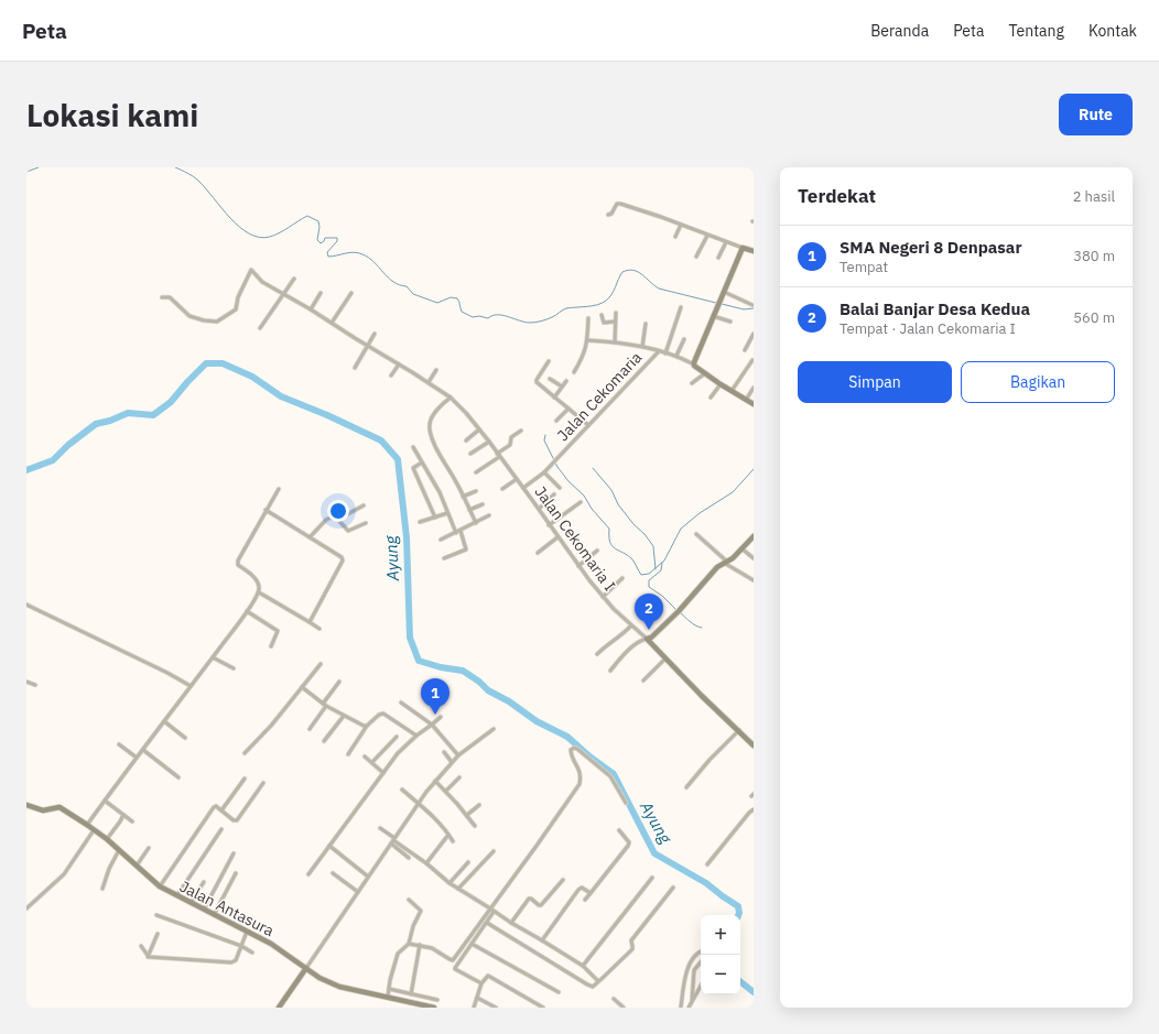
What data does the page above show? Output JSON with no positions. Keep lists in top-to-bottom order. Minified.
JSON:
{"streets":{"street":["Jalan Cekomaria","Jalan Cekomaria I","Jalan Antasura"]},"crossings":[["Jalan Cekomaria","Jalan Cekomaria I"]],"water":["Ayung"],"page":{"header":"Peta","nav":["Beranda","Peta","Tentang","Kontak"],"buttons":["Rute",["Simpan","Bagikan"]],"title":"Lokasi kami","heading":["Terdekat","2 hasil"],"list":[{"mark":"1","name":"SMA Negeri 8 Denpasar","note":"Tempat","value":"380 m"},{"mark":"2","name":"Balai Banjar Desa Kedua","note":"Tempat · Jalan Cekomaria I","value":"560 m"}],"pins":["2","1"],"map_buttons":["+","−"]}}
